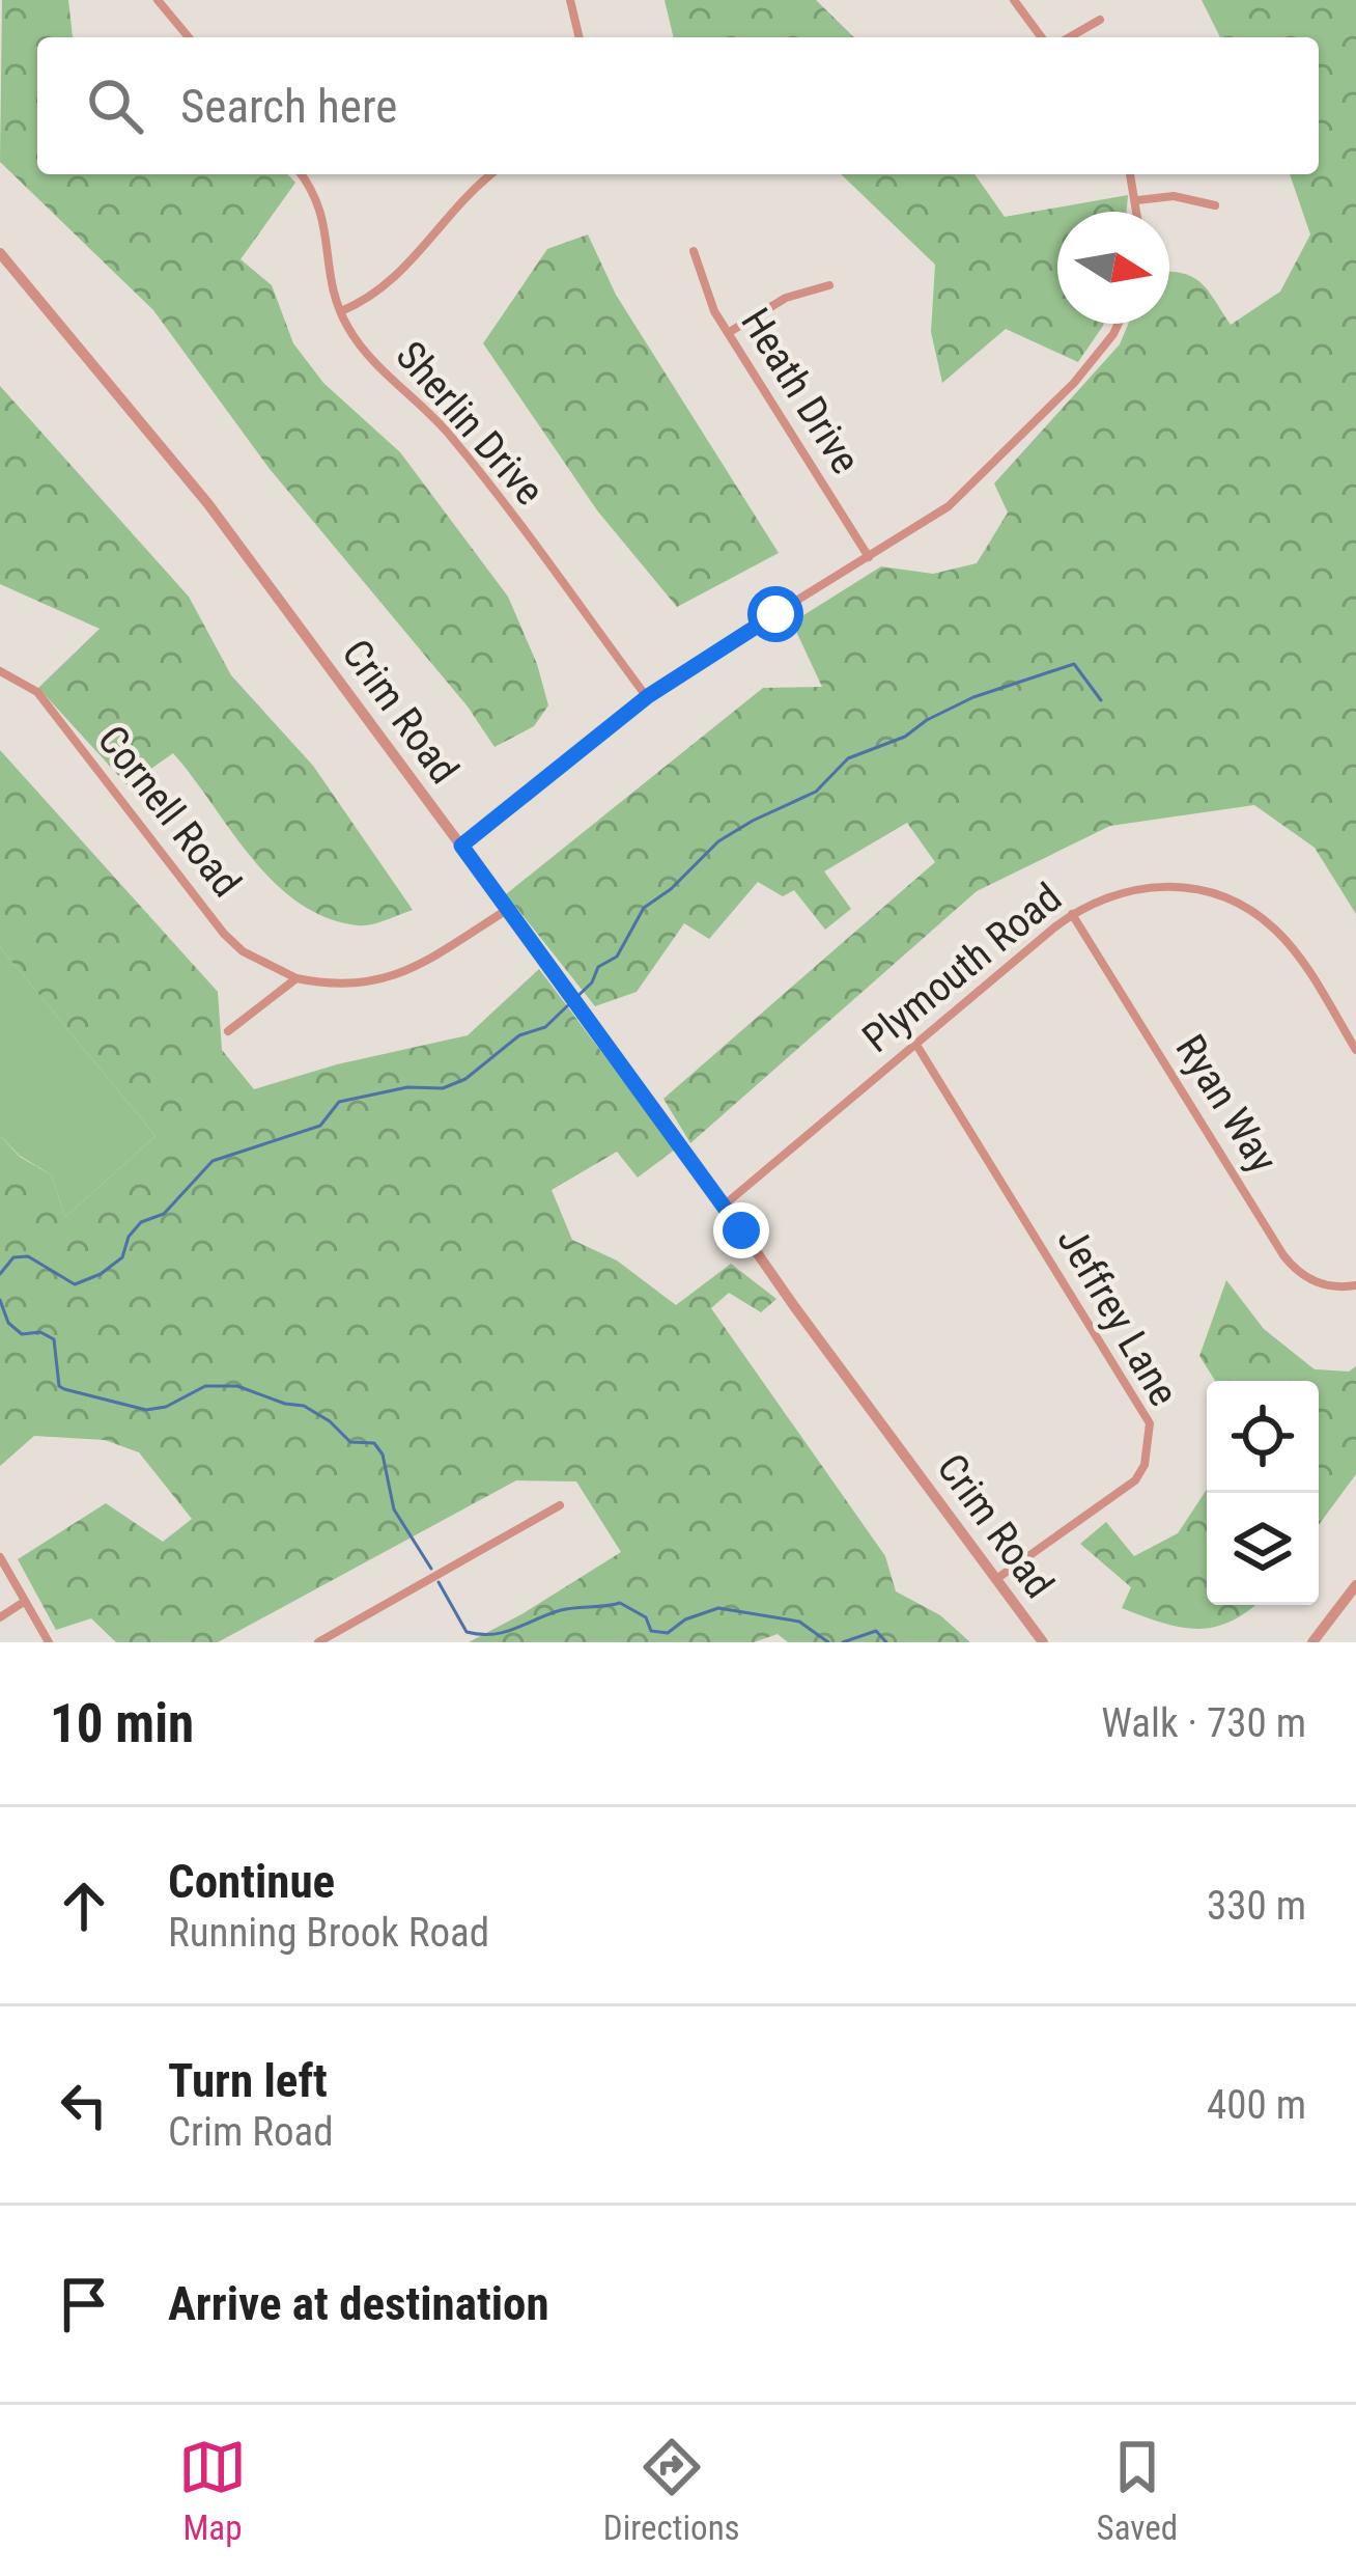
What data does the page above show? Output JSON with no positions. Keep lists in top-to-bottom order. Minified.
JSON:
{"streets":{"street":["Heath Drive","Sherlin Drive","Crim Road","Cornell Road","Plymouth Road","Ryan Way","Jeffrey Lane"]},"crossings":[["Crim Road","Plymouth Road"],["Crim Road","Jeffrey Lane"],["Plymouth Road","Ryan Way"],["Plymouth Road","Jeffrey Lane"]],"north":"right","page":{"search":"Search here","heading":["10 min","Walk · 730 m"],"list":[["Continue","Running Brook Road","330 m"],["Turn left","Crim Road","400 m"],"Arrive at destination"],"nav":["Map","Directions","Saved"]}}
